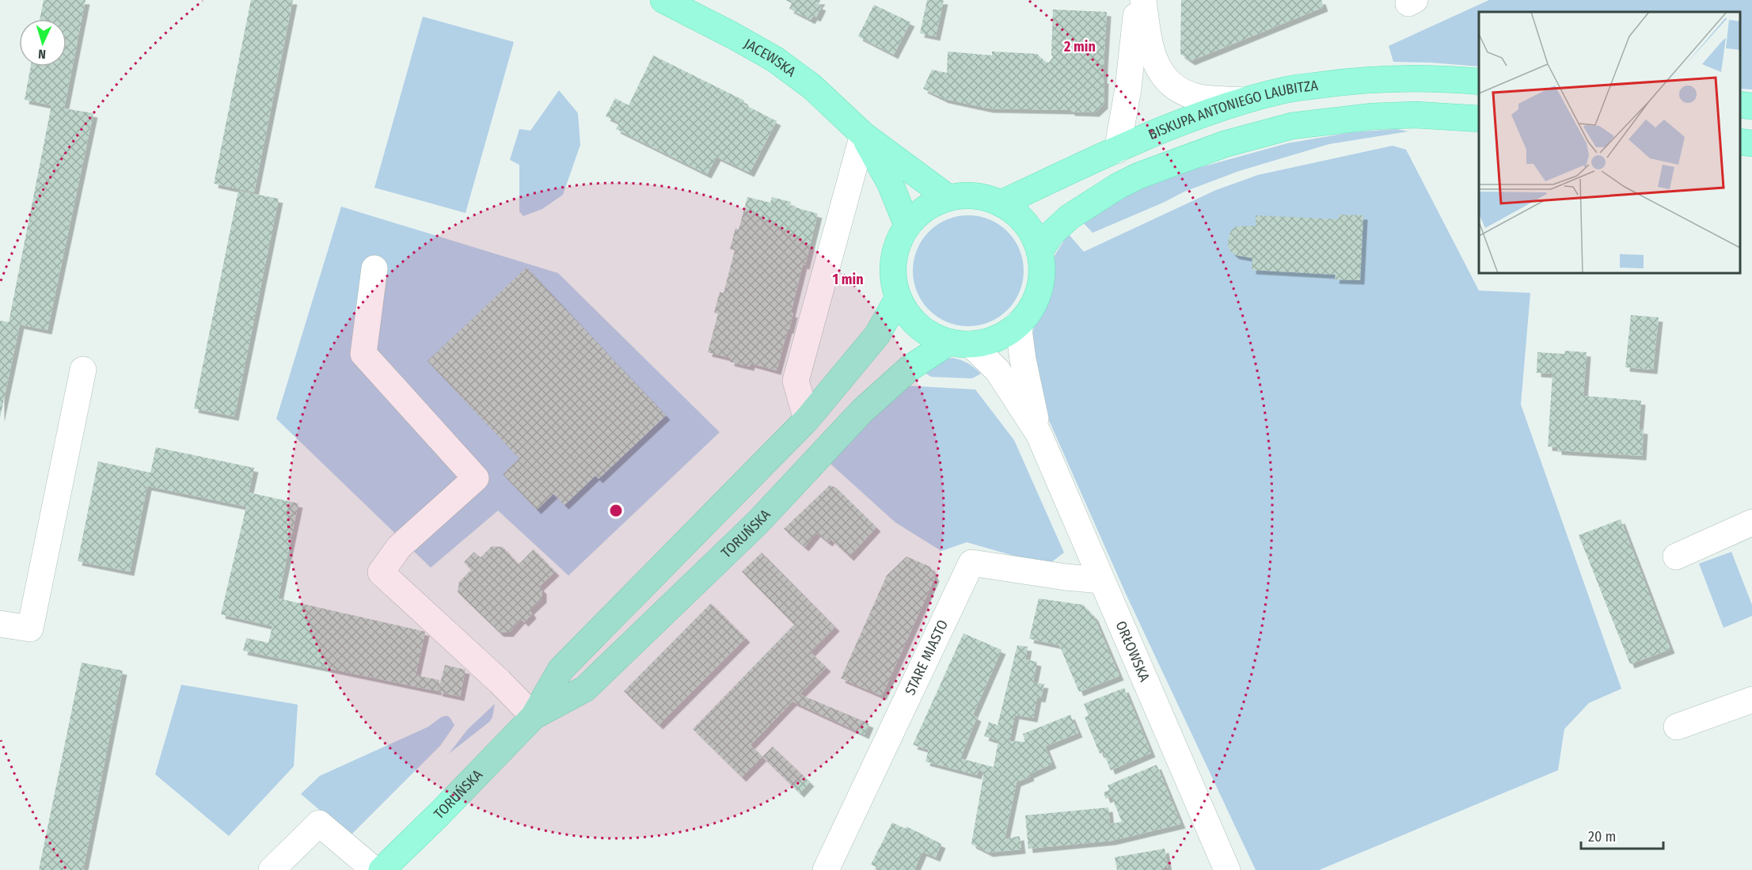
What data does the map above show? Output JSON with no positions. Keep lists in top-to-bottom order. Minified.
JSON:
{"streets":{"main road":["JACEWSKA","BISKUPA ANTONIEGO LAUBITZA","TORUŃSKA"],"street":["ORŁOWSKA","STARE MIASTO"]},"crossings":[["JACEWSKA","BISKUPA ANTONIEGO LAUBITZA"],["JACEWSKA","TORUŃSKA"],["JACEWSKA","ORŁOWSKA"],["BISKUPA ANTONIEGO LAUBITZA","TORUŃSKA"],["BISKUPA ANTONIEGO LAUBITZA","ORŁOWSKA"],["TORUŃSKA","ORŁOWSKA"],["ORŁOWSKA","STARE MIASTO"]],"scale_bar":"20 m","north":"bottom","rings":["2 min","1 min"]}
